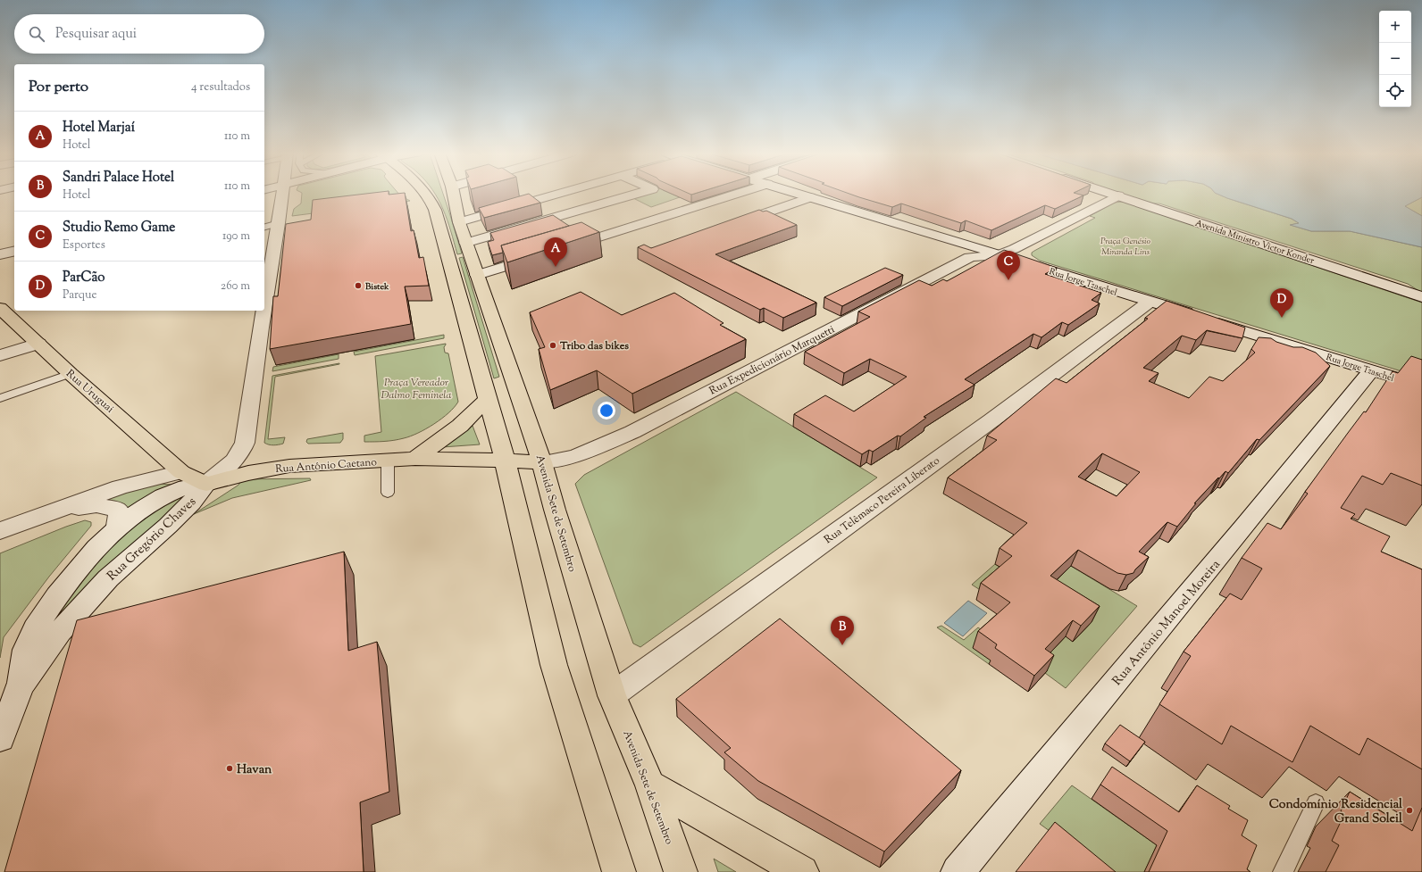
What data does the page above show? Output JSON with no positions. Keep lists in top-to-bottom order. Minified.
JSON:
{"streets":{"main road":["Rua Uruguai","Rua Antônio Caetano","Avenida Sete de Setembro"],"street":["Avenida Ministro Victor Konder","Rua Jorge Tzaschel","Rua Expedicionário Marquetti","Rua Telêmaco Pereira Liberato","Rua Gregório Chaves","Rua Antônio Manoel Moreira"]},"crossings":[["Rua Jorge Tzaschel","Rua Expedicionário Marquetti"],["Rua Jorge Tzaschel","Rua Telêmaco Pereira Liberato"],["Rua Jorge Tzaschel","Rua Antônio Manoel Moreira"],["Rua Expedicionário Marquetti","Rua Antônio Caetano"],["Rua Expedicionário Marquetti","Avenida Sete de Setembro"],["Rua Antônio Caetano","Avenida Sete de Setembro"],["Rua Antônio Caetano","Rua Gregório Chaves"],["Rua Telêmaco Pereira Liberato","Avenida Sete de Setembro"]],"parks":["Praça Genésio Miranda Lins","Praça Vereador Dalmo Feminela"],"places":["Bistek","Tribo das bikes","Havan","Condomínio Residencial Grand Soleil"],"page":{"map_buttons":["+","−"],"search":"Pesquisar aqui","heading":["Por perto","4 resultados"],"list":[{"mark":"A","name":"Hotel Marjaí","note":"Hotel","value":"110 m"},{"mark":"B","name":"Sandri Palace Hotel","note":"Hotel","value":"110 m"},{"mark":"C","name":"Studio Remo Game","note":"Esportes","value":"190 m"},{"mark":"D","name":"ParCão","note":"Parque","value":"260 m"}],"pins":["A","C","D","B"]}}
